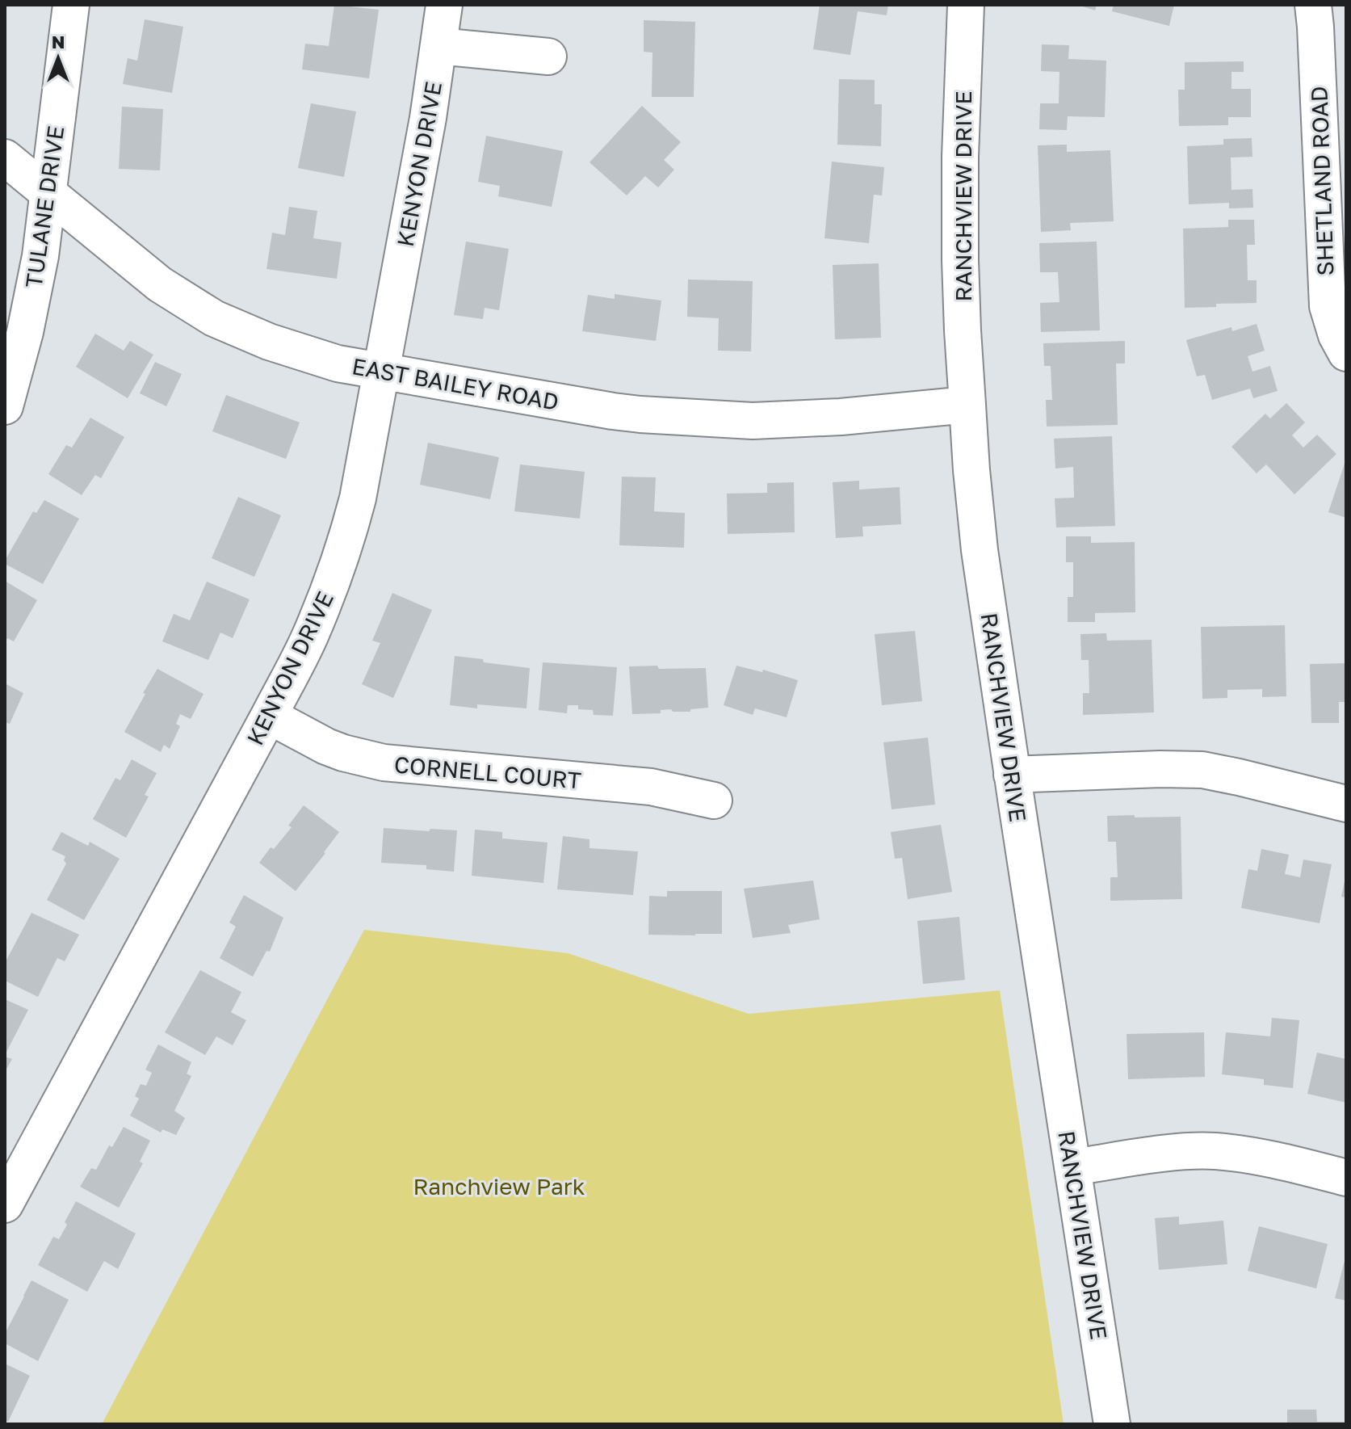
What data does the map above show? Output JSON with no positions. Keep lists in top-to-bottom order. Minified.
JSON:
{"streets":{"street":["KENYON DRIVE","SHETLAND ROAD","RANCHVIEW DRIVE","TULANE DRIVE","EAST BAILEY ROAD","CORNELL COURT"]},"crossings":[["KENYON DRIVE","EAST BAILEY ROAD"],["KENYON DRIVE","CORNELL COURT"],["RANCHVIEW DRIVE","EAST BAILEY ROAD"],["TULANE DRIVE","EAST BAILEY ROAD"]],"parks":["Ranchview Park"],"north":"top"}
